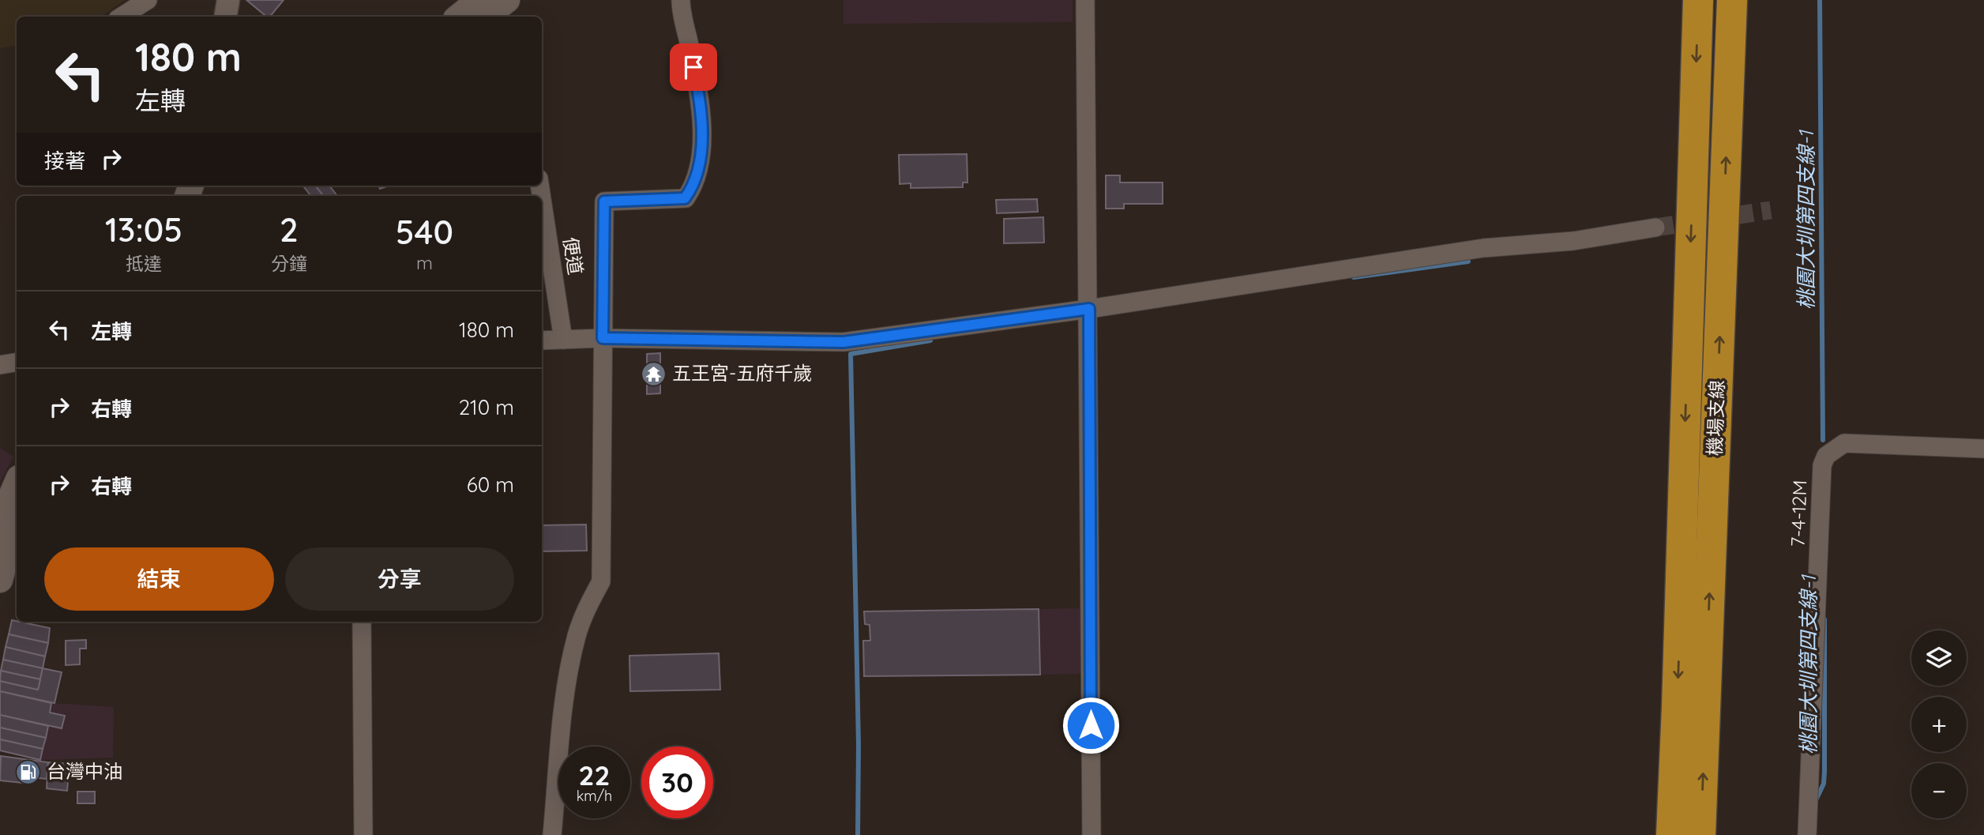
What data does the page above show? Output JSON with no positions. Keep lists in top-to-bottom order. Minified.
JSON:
{"streets":{"highway":["機場支線"],"street":["便道","7-4-12M"]},"water":["桃園大圳第四支線-1"],"places":{"temple":["五王宮-五府千歲"],"fuel station":["台灣中油"]},"page":{"turn":["180 m","左轉"],"then":"接著","eta":["13:05","抵達","2","分鐘","540","m"],"list":[{"name":"左轉","value":"180 m"},{"name":"右轉","value":"210 m"},{"name":"右轉","value":"60 m"}],"buttons":["結束","分享"],"map_buttons":["+","−"],"speed":"22 km/h","limit":"30"}}
